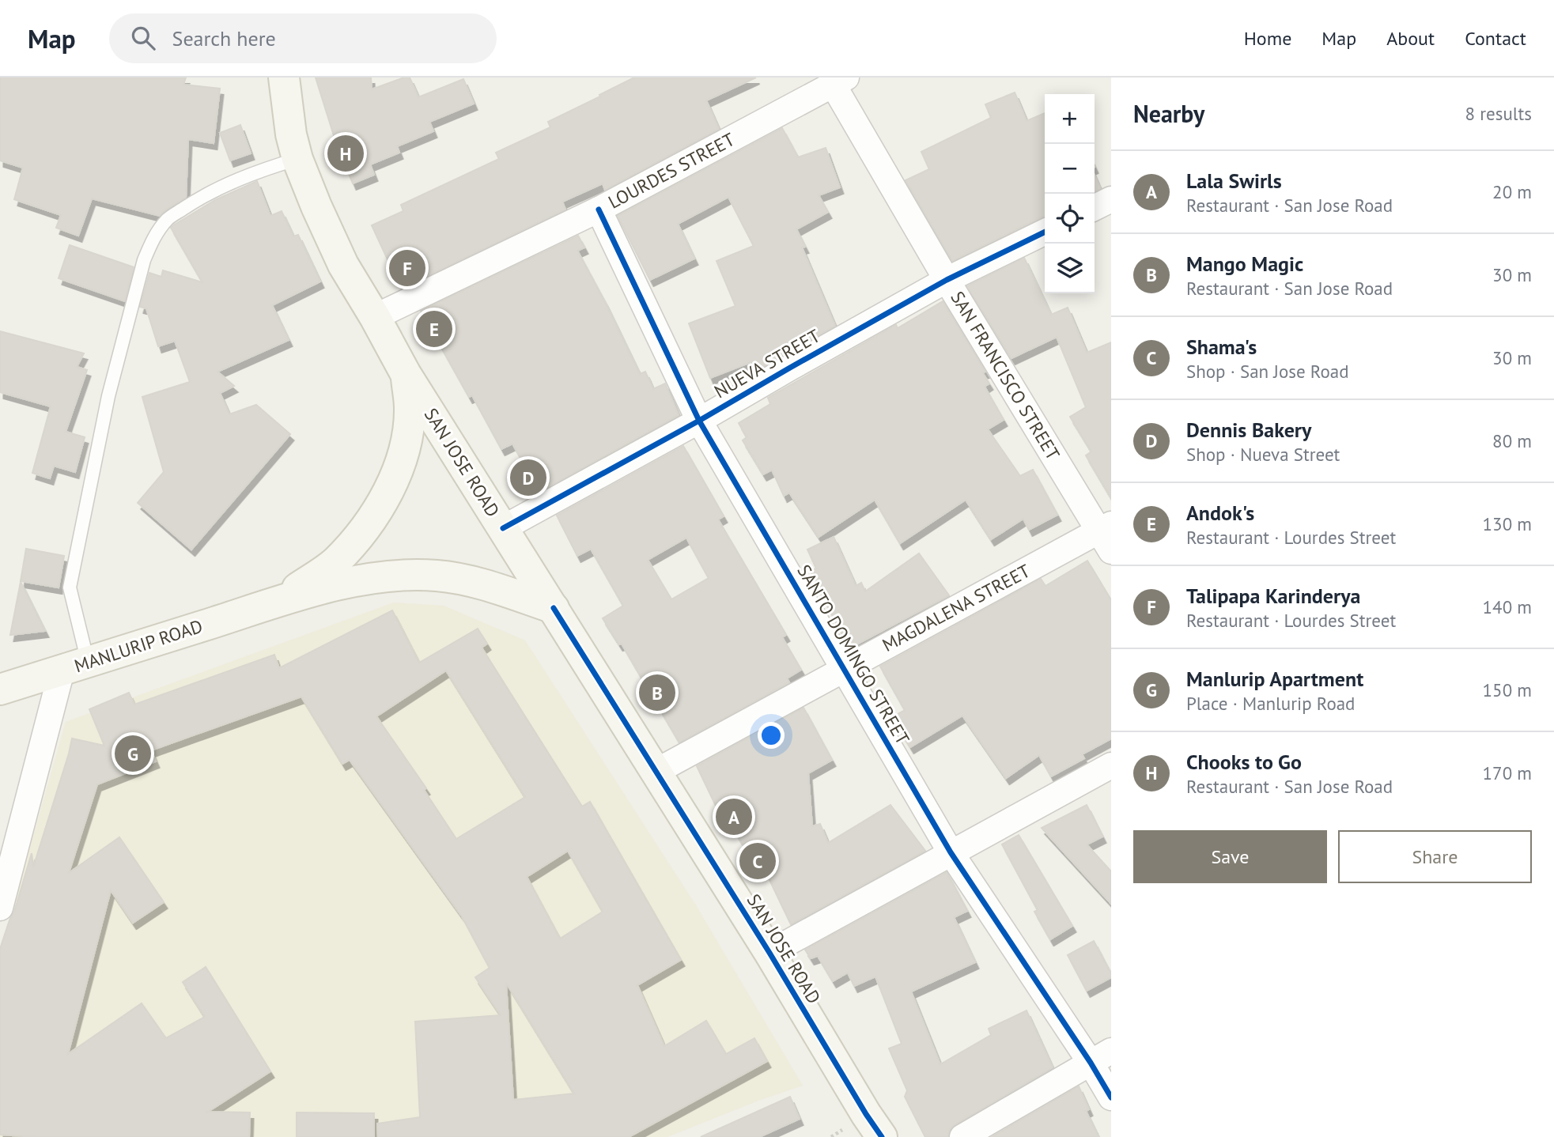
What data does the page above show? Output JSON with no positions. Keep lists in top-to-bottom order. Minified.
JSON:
{"streets":{"main road":["SAN JOSE ROAD","MANLURIP ROAD"],"street":["LOURDES STREET","NUEVA STREET","SAN FRANCISCO STREET","MAGDALENA STREET","SANTO DOMINGO STREET"]},"crossings":[["LOURDES STREET","SAN FRANCISCO STREET"],["LOURDES STREET","SAN JOSE ROAD"],["LOURDES STREET","SANTO DOMINGO STREET"],["NUEVA STREET","SAN FRANCISCO STREET"],["NUEVA STREET","SAN JOSE ROAD"],["NUEVA STREET","SANTO DOMINGO STREET"],["SAN FRANCISCO STREET","MAGDALENA STREET"],["SAN JOSE ROAD","MAGDALENA STREET"],["SAN JOSE ROAD","MANLURIP ROAD"],["MAGDALENA STREET","SANTO DOMINGO STREET"]],"page":{"header":"Map","search":"Search here","nav":["Home","Map","About","Contact"],"heading":["Nearby","8 results"],"map_buttons":["+","−"],"pins":["H","F","E","D","B","G","A","C"],"list":[{"mark":"A","name":"Lala Swirls","note":"Restaurant · San Jose Road","value":"20 m"},{"mark":"B","name":"Mango Magic","note":"Restaurant · San Jose Road","value":"30 m"},{"mark":"C","name":"Shama's","note":"Shop · San Jose Road","value":"30 m"},{"mark":"D","name":"Dennis Bakery","note":"Shop · Nueva Street","value":"80 m"},{"mark":"E","name":"Andok's","note":"Restaurant · Lourdes Street","value":"130 m"},{"mark":"F","name":"Talipapa Karinderya","note":"Restaurant · Lourdes Street","value":"140 m"},{"mark":"G","name":"Manlurip Apartment","note":"Place · Manlurip Road","value":"150 m"},{"mark":"H","name":"Chooks to Go","note":"Restaurant · San Jose Road","value":"170 m"}],"buttons":["Save","Share"]}}
